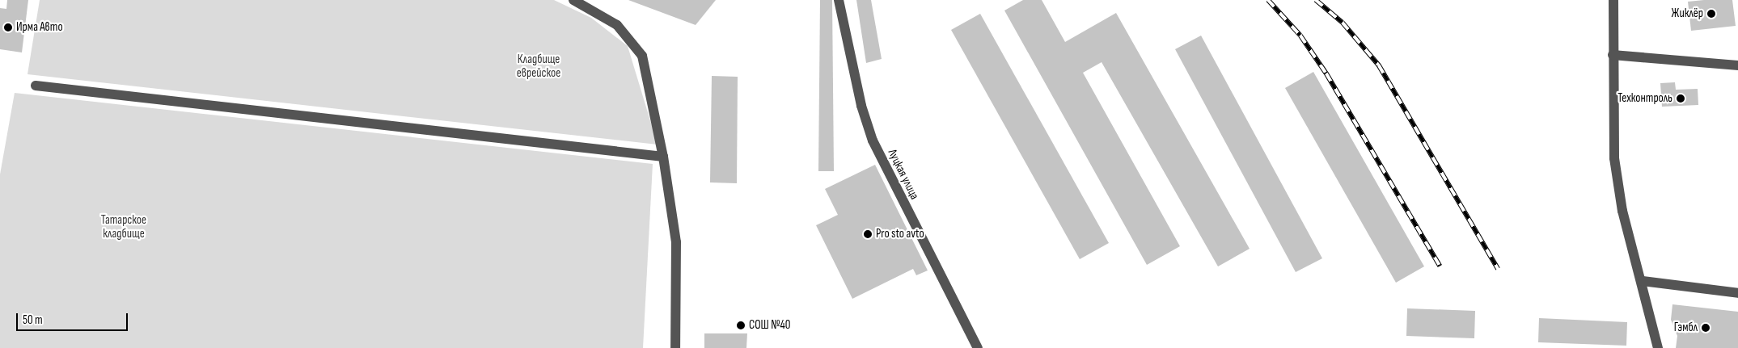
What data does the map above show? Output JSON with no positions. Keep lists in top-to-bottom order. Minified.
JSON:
{"streets":{"street":["Луцкая улица"]},"parks":["Кладбище еврейское","Татарское кладбище"],"places":["Жиклёр","Ирма Авто","Техконтроль","Pro sto avto","СОШ №40","Гэмбл"],"scale_bar":"50 m"}
